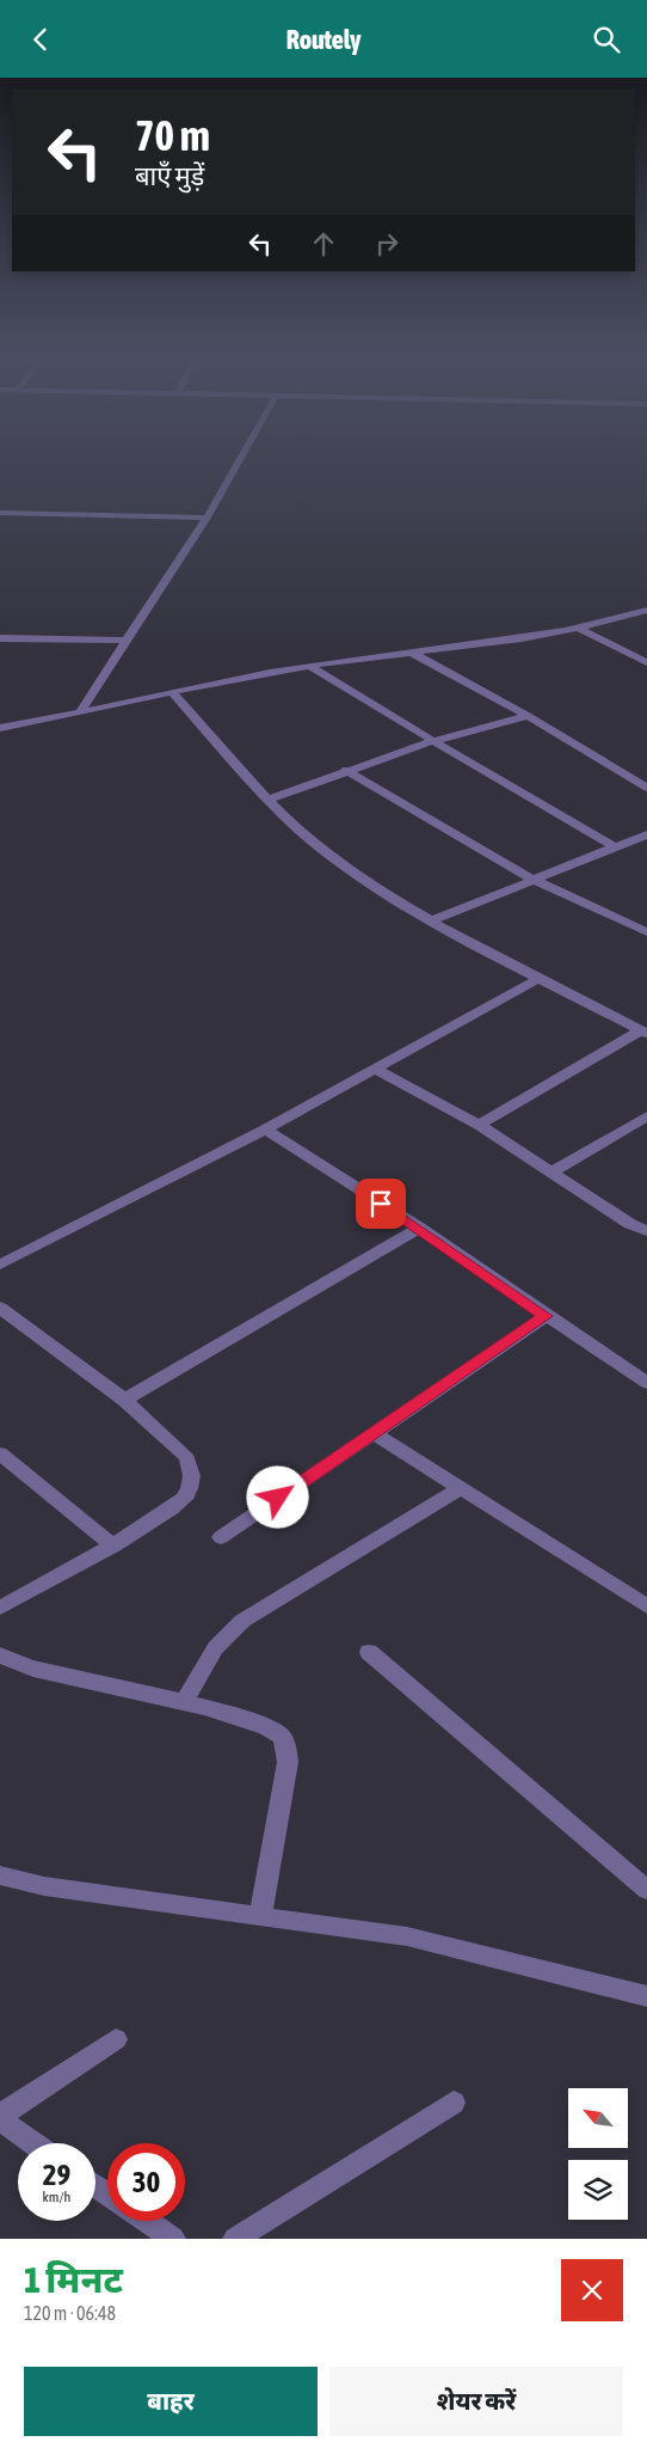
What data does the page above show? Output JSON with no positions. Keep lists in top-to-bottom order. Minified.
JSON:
{"north":"top left","page":{"header":"Routely","turn":["70 m","बाएँ मुड़ें"],"speed":"29 km/h","limit":"30","heading":["1 मिनट","120 m · 06:48"],"buttons":["बाहर","शेयर करें"]}}
